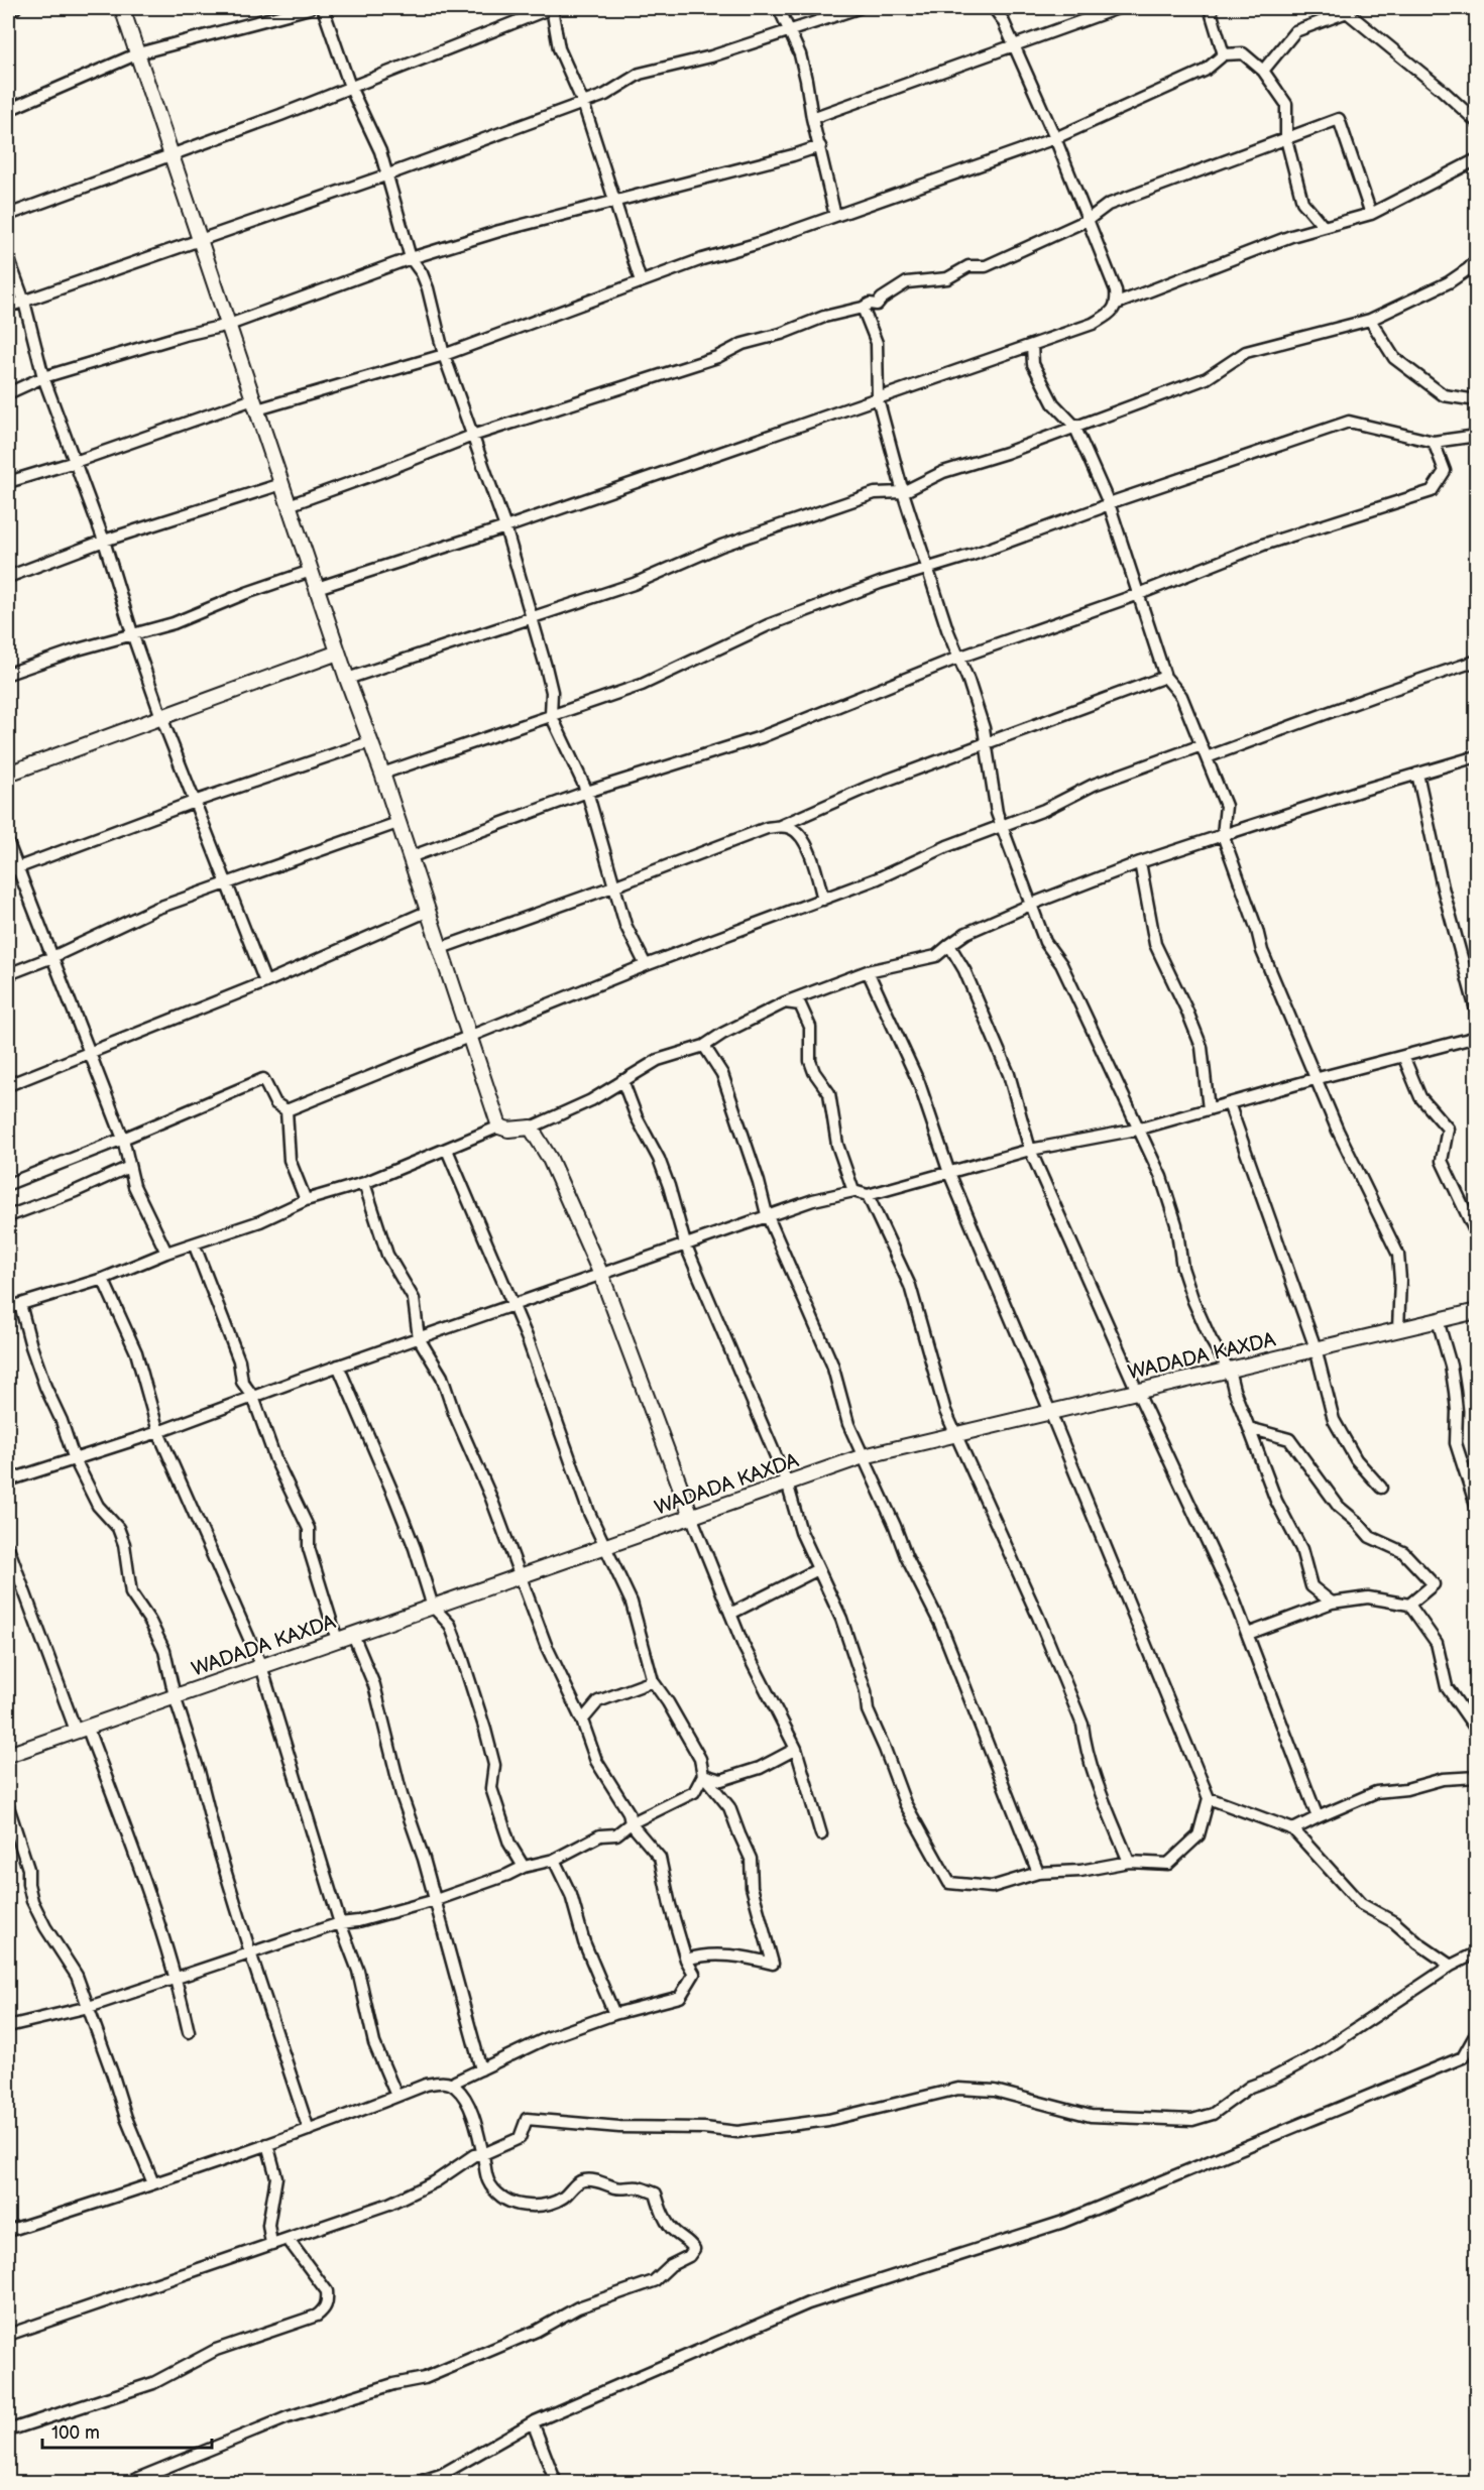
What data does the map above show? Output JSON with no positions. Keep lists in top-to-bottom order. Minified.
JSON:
{"streets":{"street":["WADADA KAXDA"]},"scale_bar":"100 m"}
